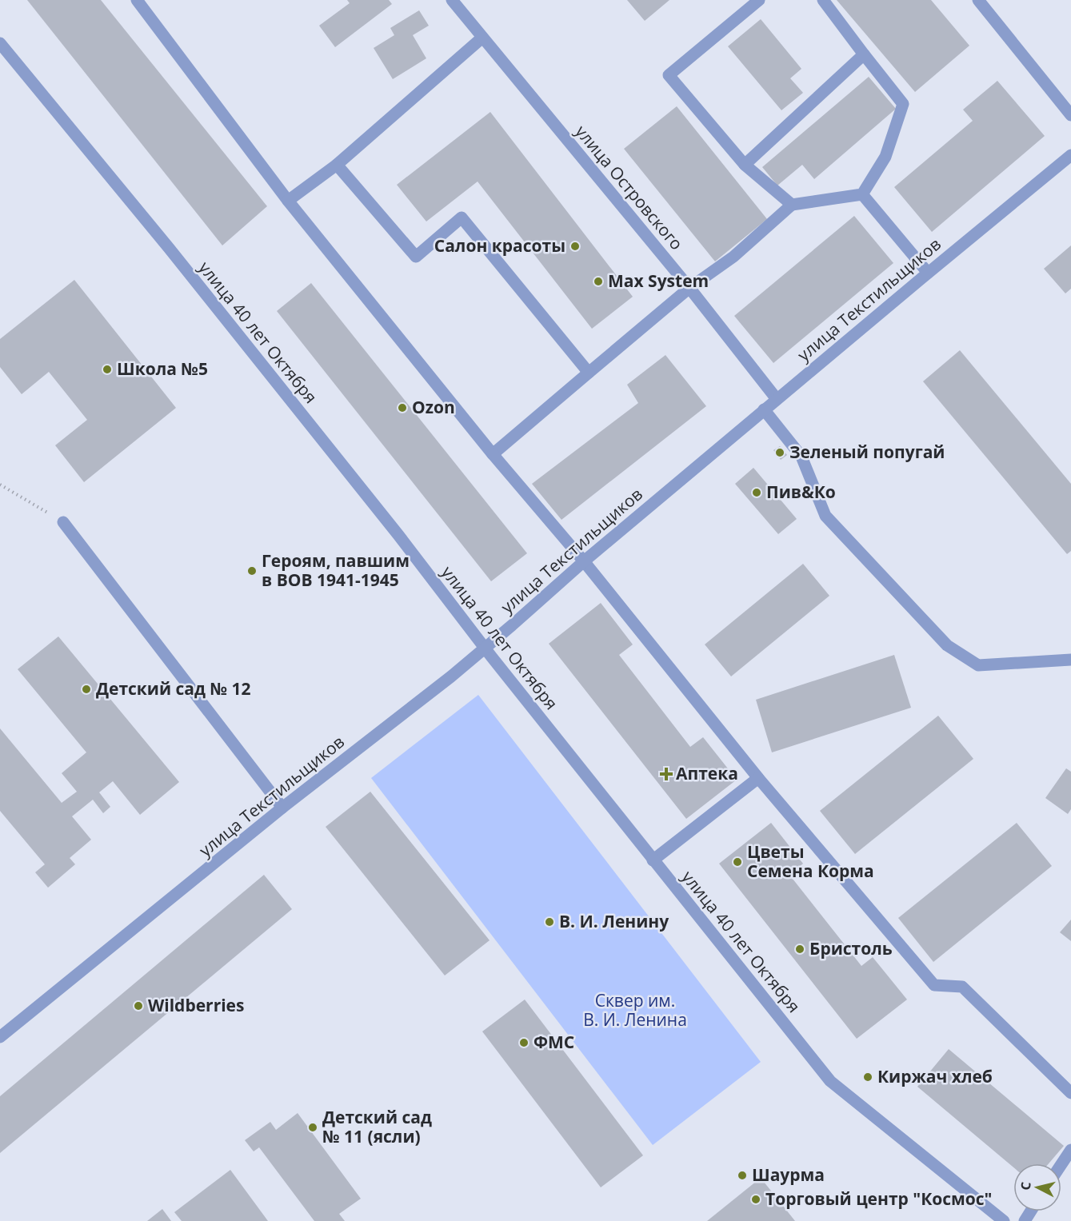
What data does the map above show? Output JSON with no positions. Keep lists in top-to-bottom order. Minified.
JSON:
{"streets":{"street":["улица Островского","улица Текстильщиков","улица 40 лет Октября"]},"crossings":[["улица Островского","улица Текстильщиков"],["улица Текстильщиков","улица 40 лет Октября"]],"parks":["Сквер им. В. И. Ленина"],"places":{"other":["Салон красоты","Max System","Школа №5","Ozon","Зеленый попугай","Пив&Ко","Героям, павшим в ВОВ 1941-1945","Детский сад № 12","Цветы Семена Корма","В. И. Ленину","Бристоль","Wildberries","ФМС","Киржач хлеб","Детский сад № 11 (ясли)","Шаурма","Торговый центр \"Космос\""],"health":["Аптека"]},"north":"left"}
